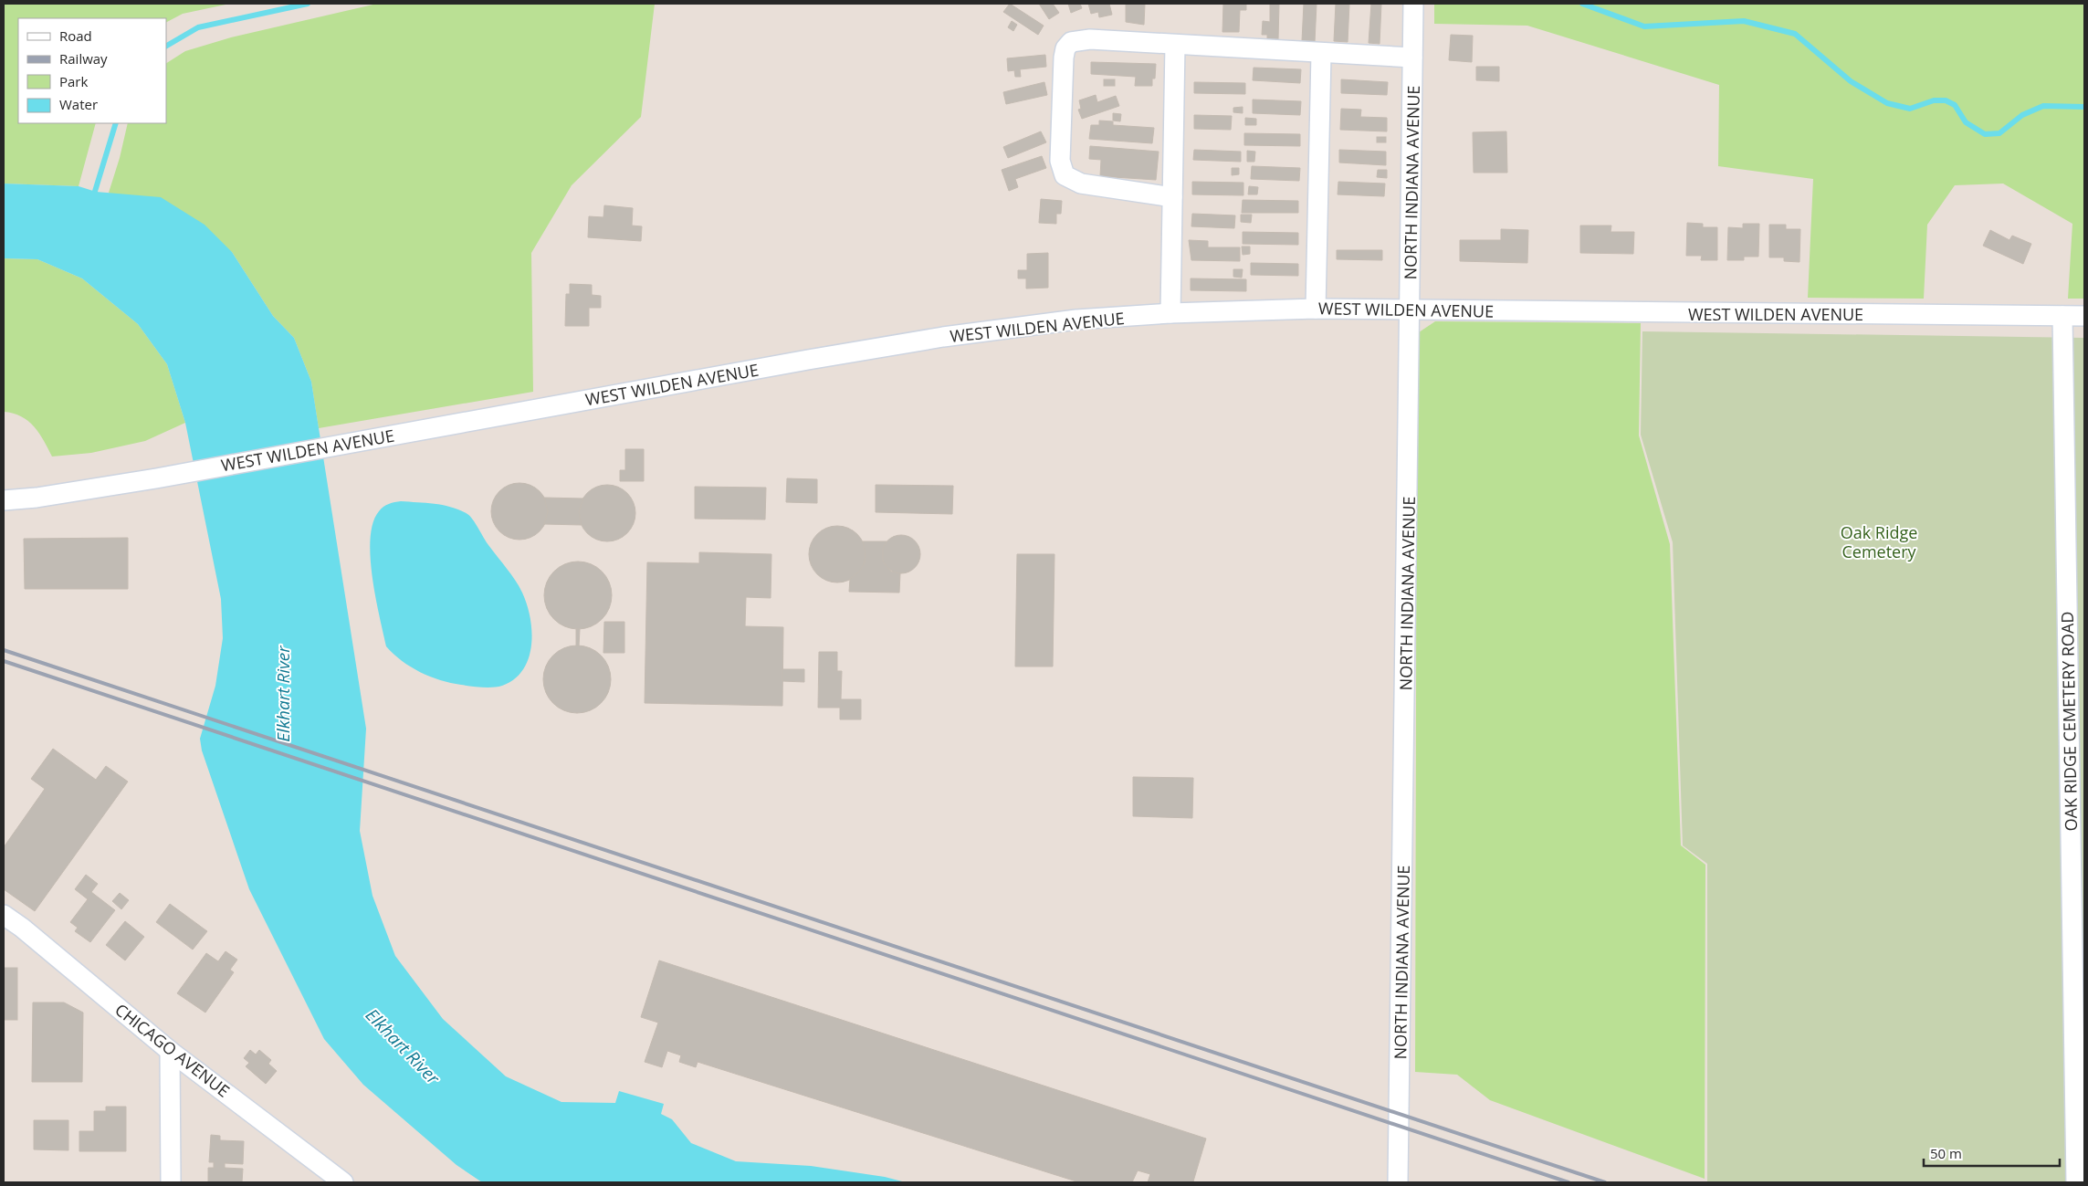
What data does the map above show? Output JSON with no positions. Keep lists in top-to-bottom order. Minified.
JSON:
{"streets":{"street":["NORTH INDIANA AVENUE","WEST WILDEN AVENUE","OAK RIDGE CEMETERY ROAD","CHICAGO AVENUE"]},"crossings":[["NORTH INDIANA AVENUE","WEST WILDEN AVENUE"],["WEST WILDEN AVENUE","OAK RIDGE CEMETERY ROAD"]],"water":["Elkhart River"],"parks":["Oak Ridge Cemetery"],"legend":["Road","Railway","Park","Water"],"scale_bar":"50 m"}
